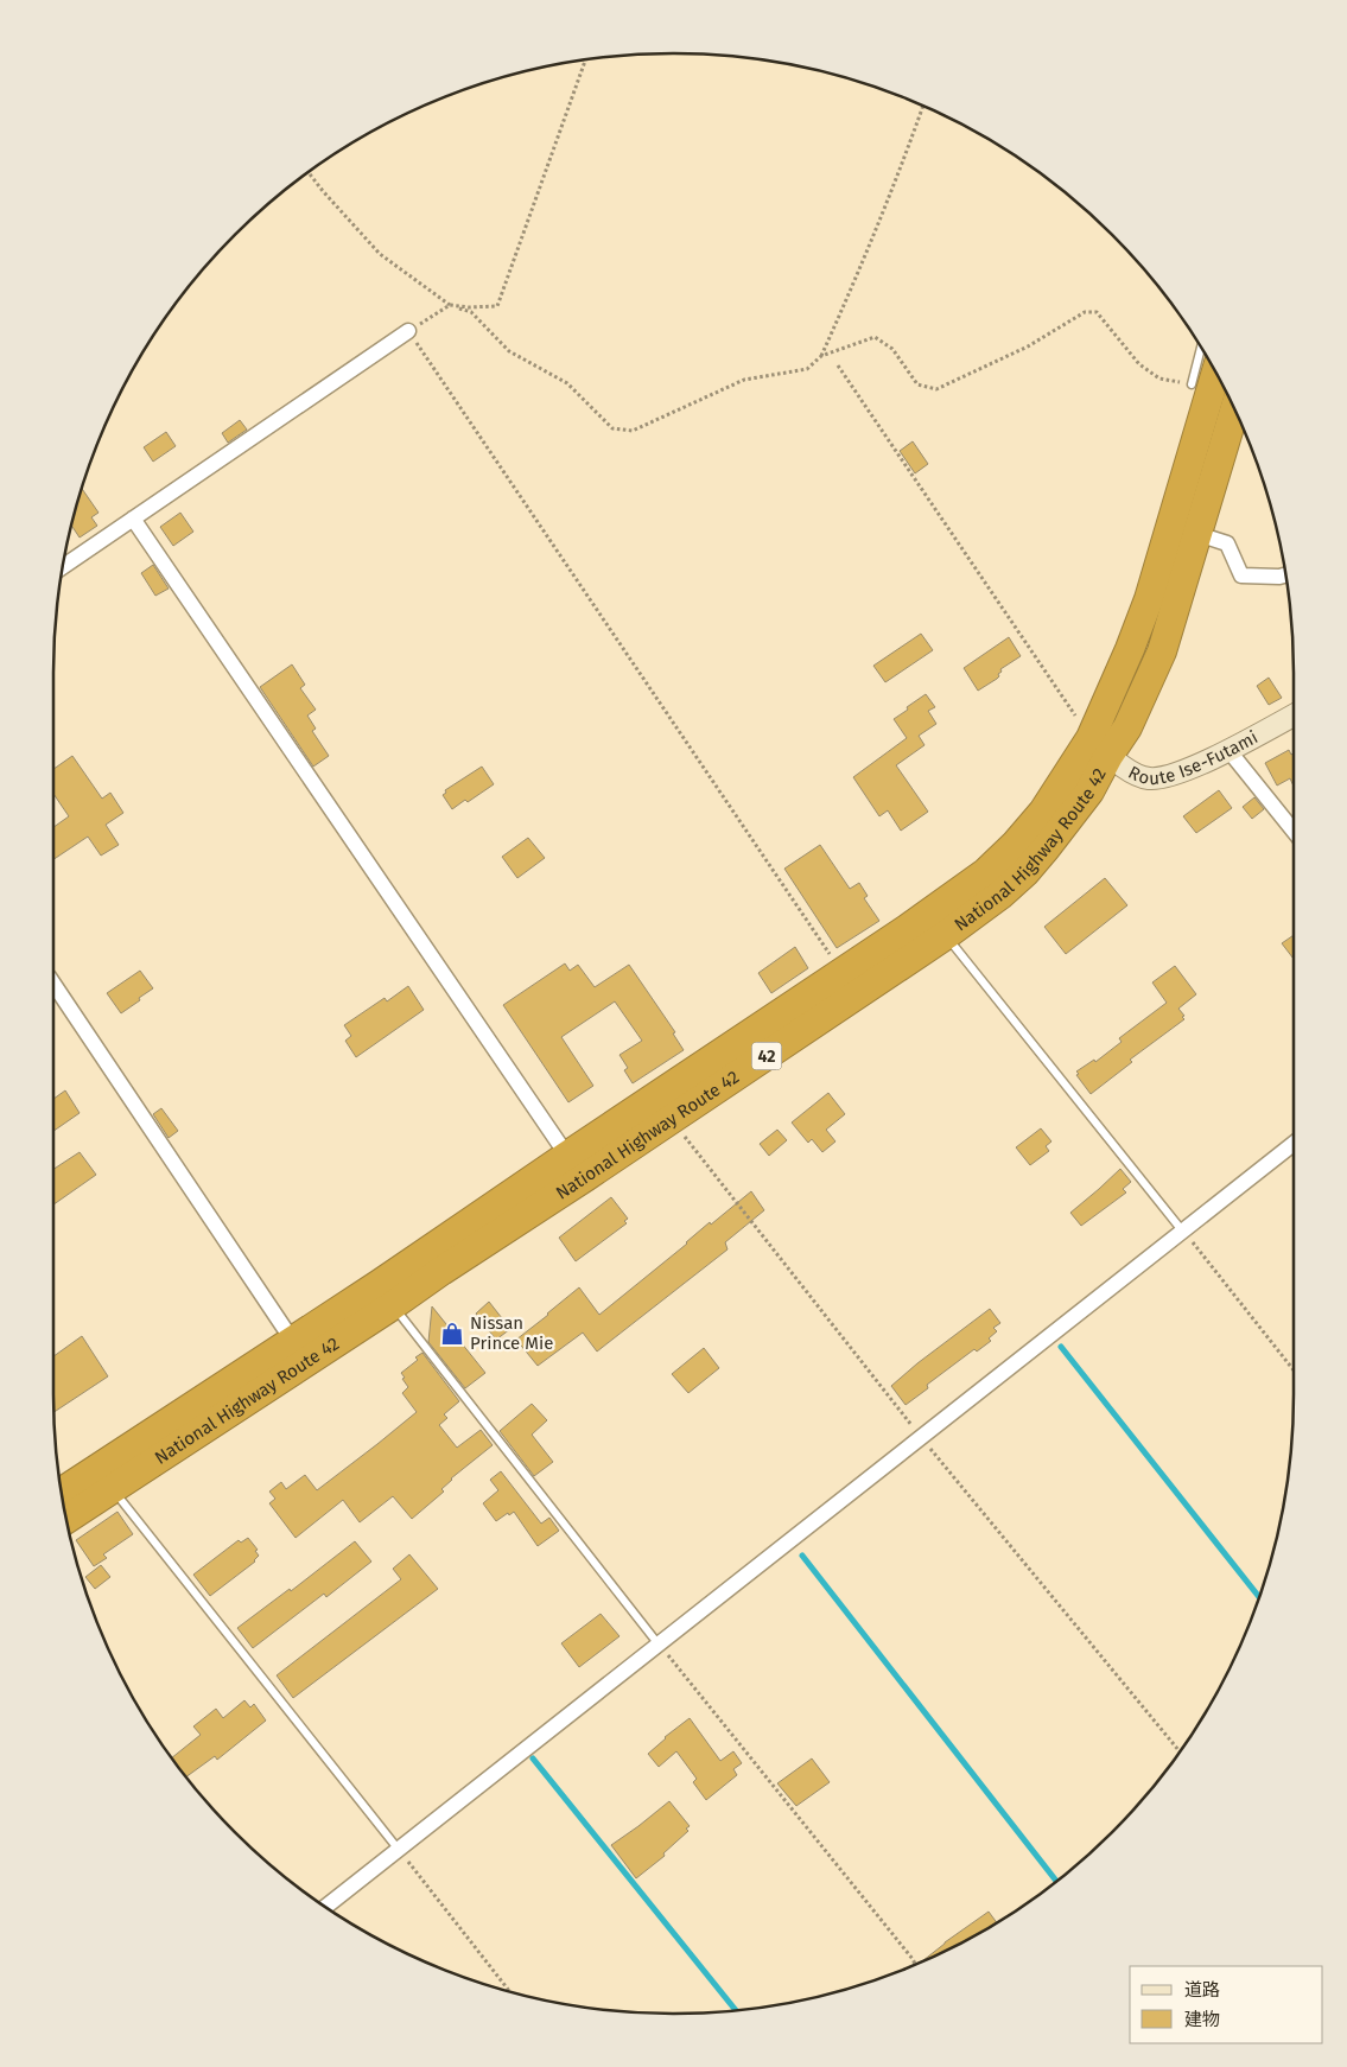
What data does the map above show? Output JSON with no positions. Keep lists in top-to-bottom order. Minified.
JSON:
{"streets":{"highway":["National Highway Route 42","42"],"main road":["Route Ise-Futami"]},"crossings":[["Route Ise-Futami","National Highway Route 42"]],"places":{"shop":["Nissan Prince Mie"]},"legend":["道路","建物"]}
